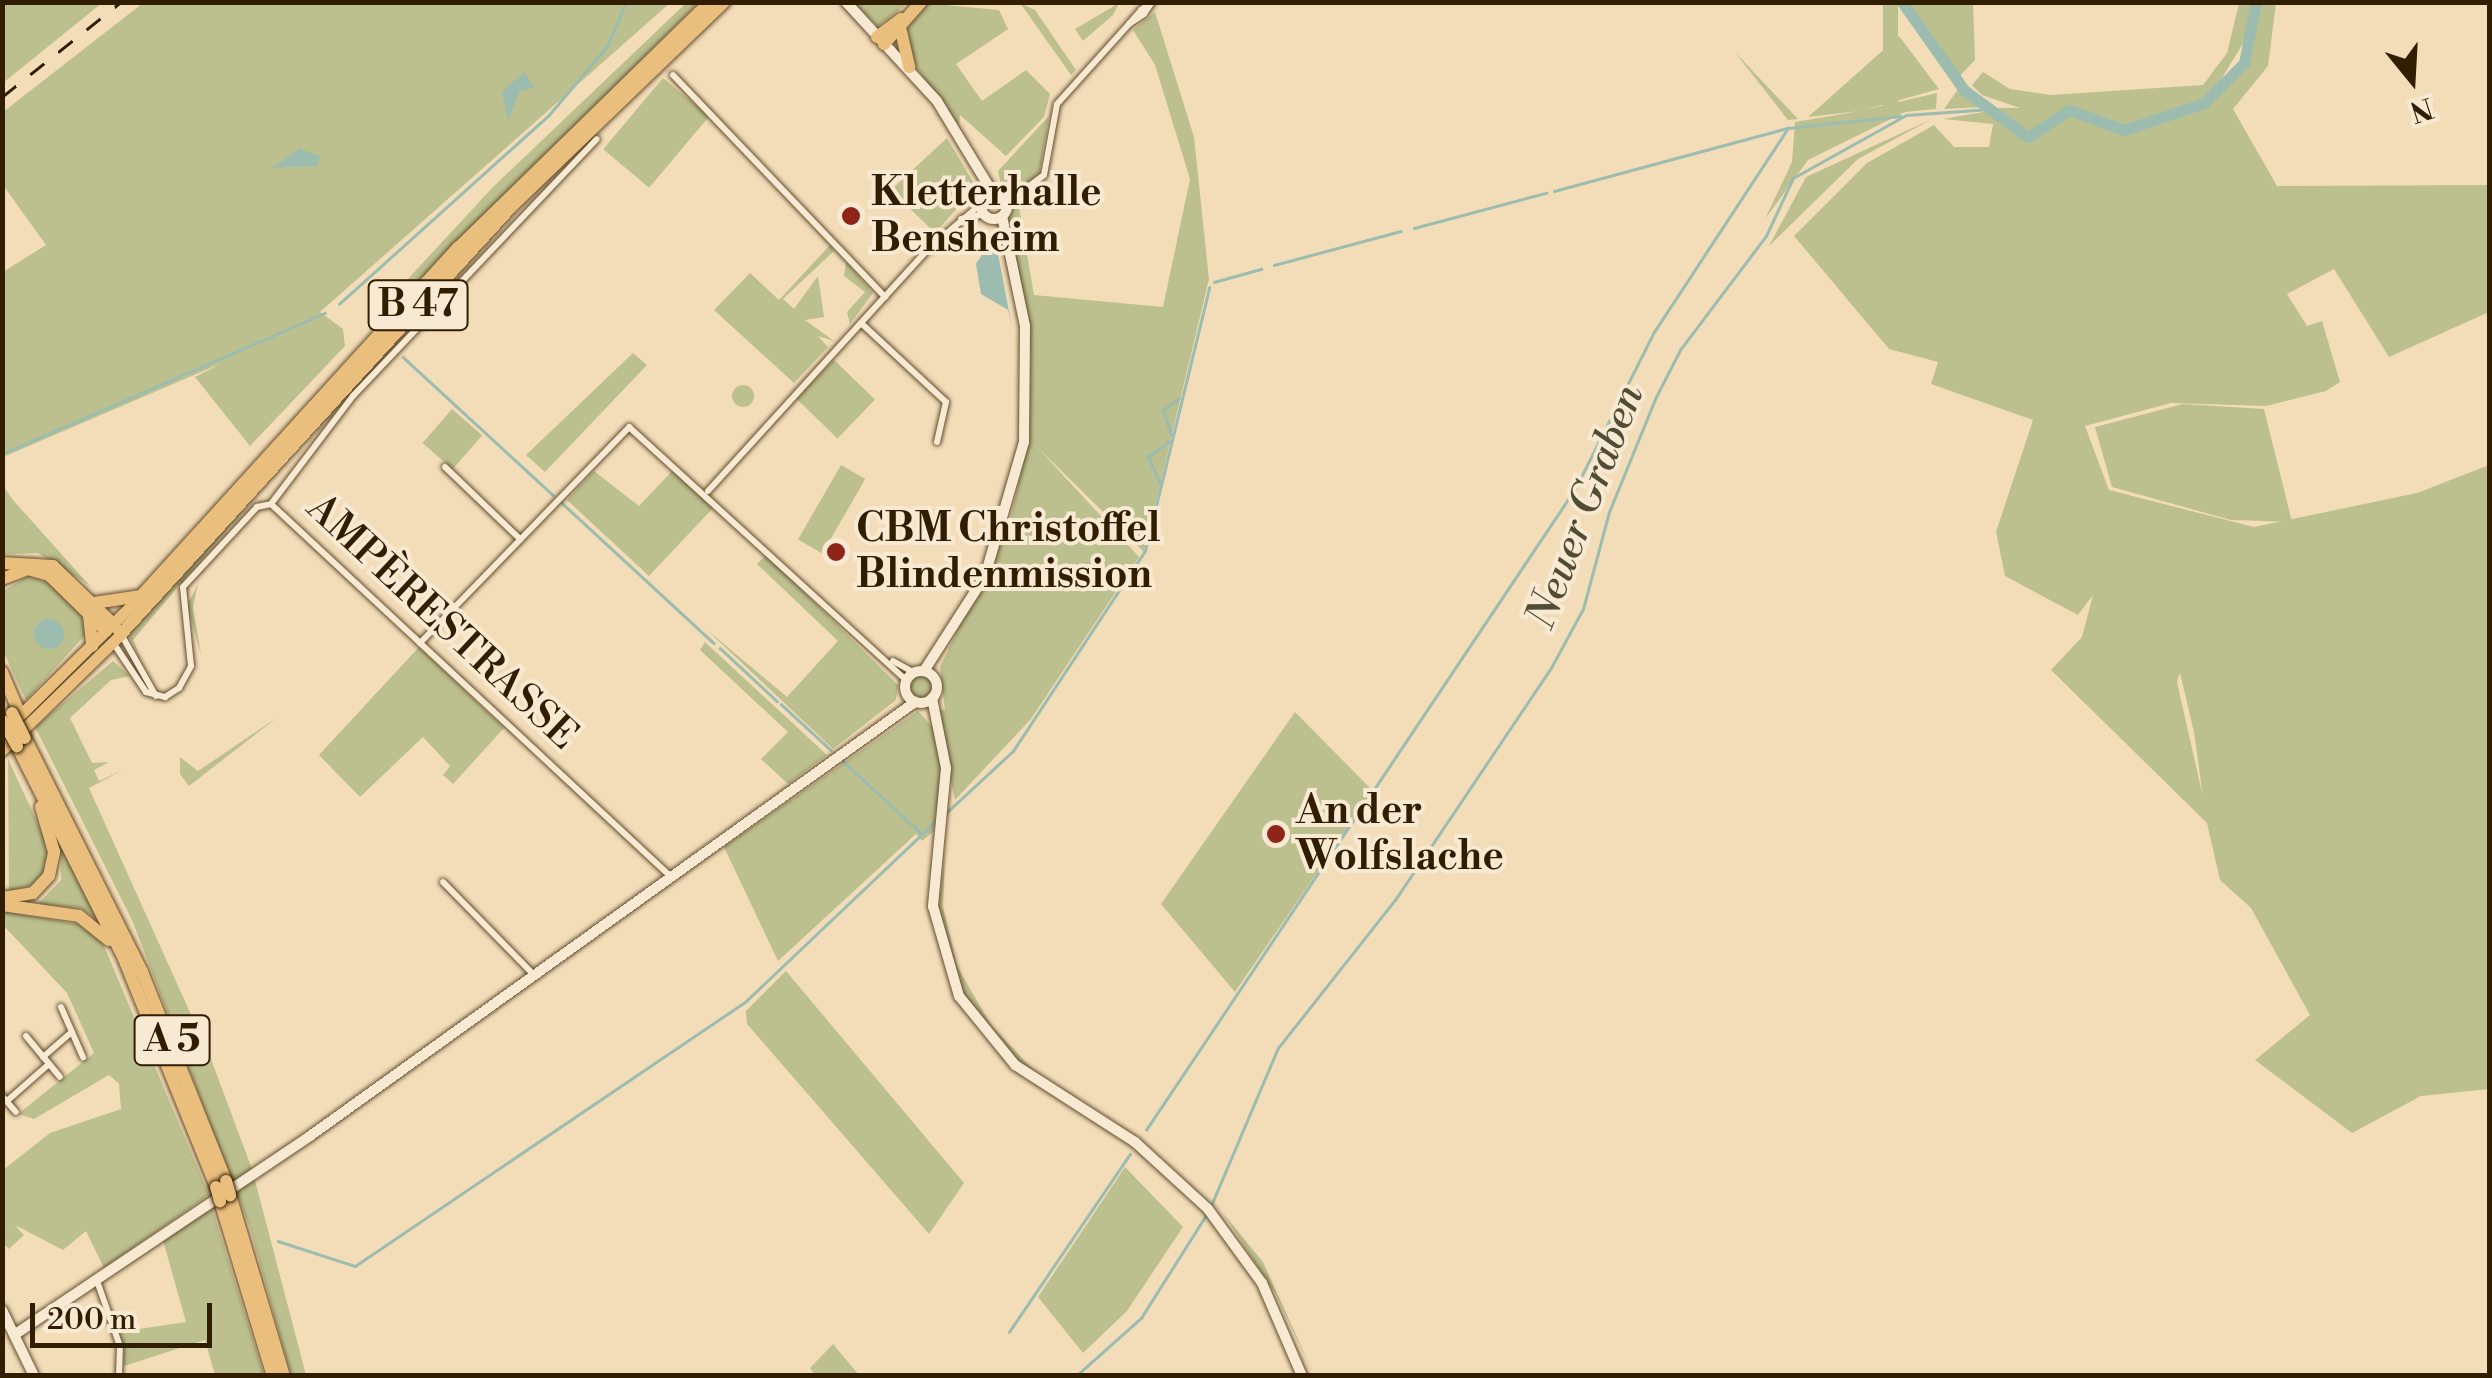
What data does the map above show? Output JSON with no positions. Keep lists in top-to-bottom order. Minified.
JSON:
{"streets":{"highway":["B 47","A 5"],"street":["AMPÈRESTRASSE"]},"crossings":[["B 47","AMPÈRESTRASSE"],["B 47","A 5"]],"water":["Neuer Graben"],"places":["Kletterhalle Bensheim","CBM Christoffel Blindenmission","An der Wolfslache"],"scale_bar":"200 m","north":"bottom"}
